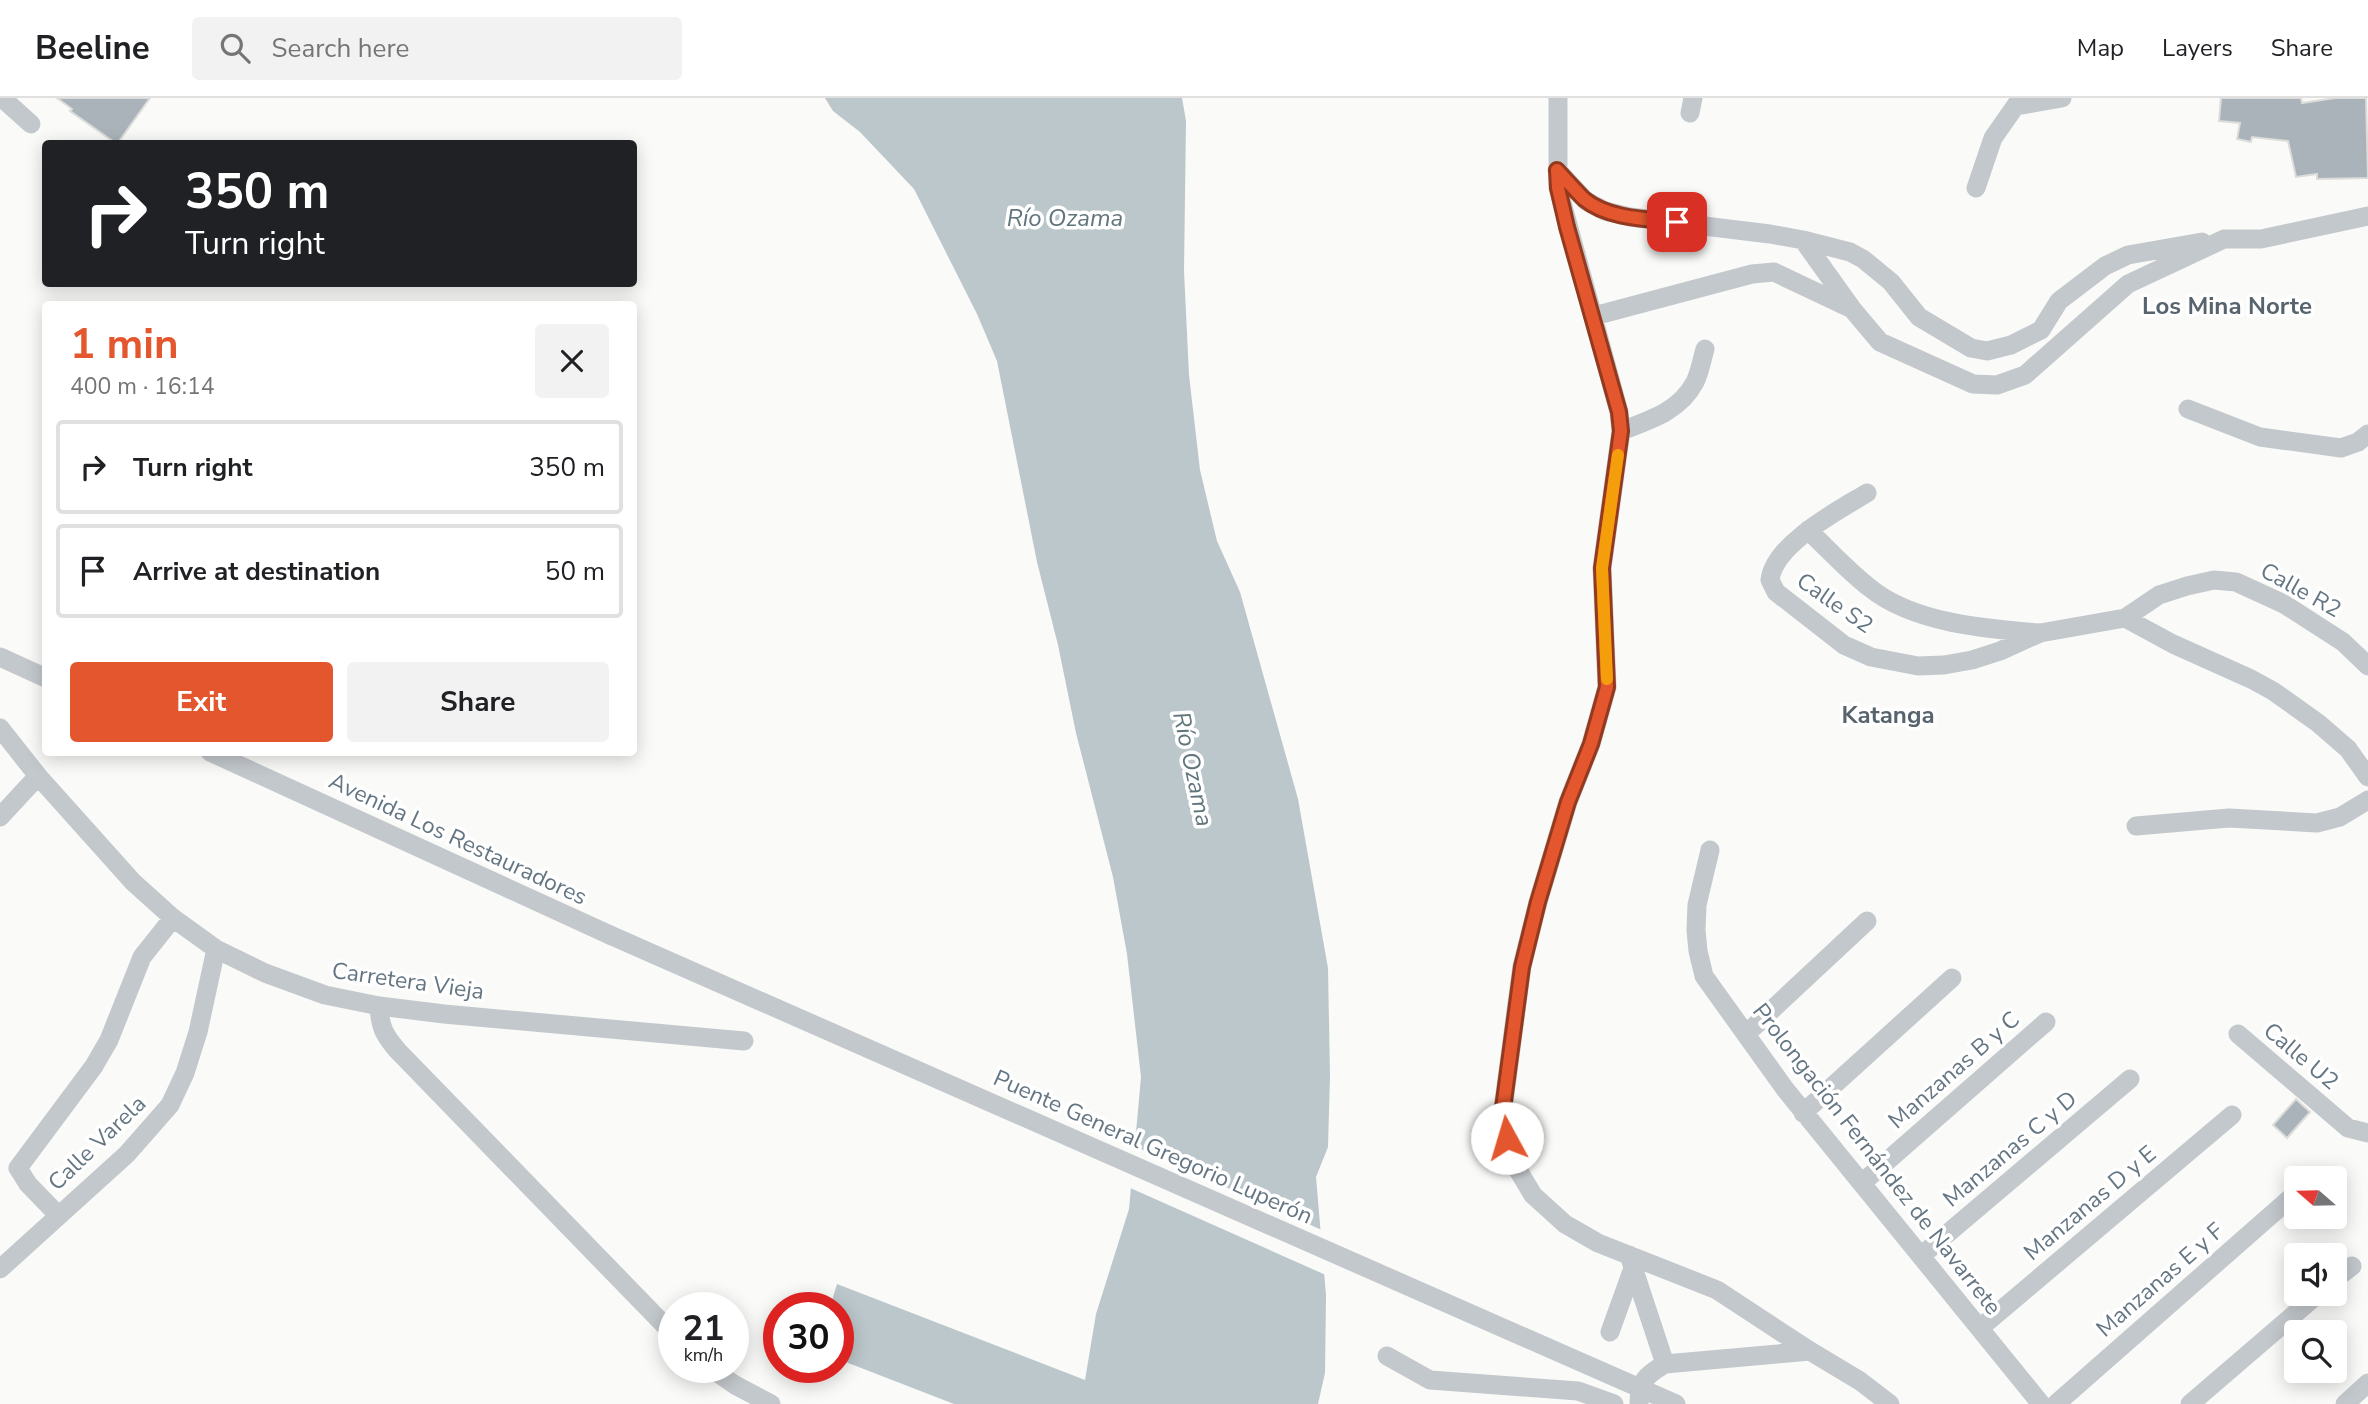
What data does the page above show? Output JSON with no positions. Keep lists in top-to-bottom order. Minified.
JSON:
{"streets":{"street":["Calle R2","Calle S2","Avenida Los Restauradores","Carretera Vieja","Calle U2","Manzanas B y C","Calle Varela","Puente General Gregorio Luperón","Manzanas C y D","Prolongación Fernández de Navarrete","Manzanas D y E","Manzanas E y F"]},"crossings":[["Avenida Los Restauradores","Puente General Gregorio Luperón"],["Carretera Vieja","Calle Varela"],["Manzanas B y C","Prolongación Fernández de Navarrete"],["Manzanas C y D","Prolongación Fernández de Navarrete"],["Prolongación Fernández de Navarrete","Manzanas D y E"]],"districts":["Los Mina Norte","Katanga"],"water":["Río Ozama"],"north":"left","page":{"header":"Beeline","search":"Search here","nav":["Map","Layers","Share"],"turn":["350 m","Turn right"],"heading":["1 min","400 m · 16:14"],"list":[{"name":"Turn right","value":"350 m"},{"name":"Arrive at destination","value":"50 m"}],"buttons":["Exit","Share"],"speed":"21 km/h","limit":"30"}}
